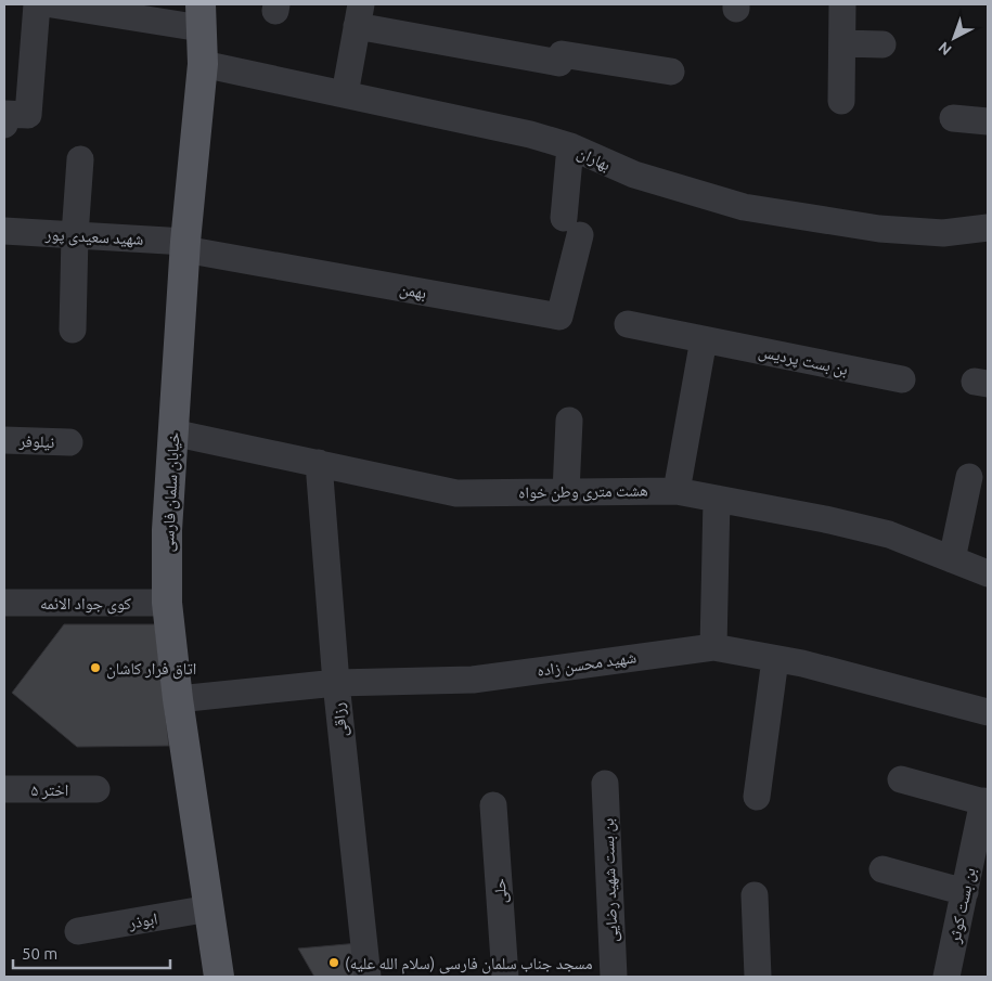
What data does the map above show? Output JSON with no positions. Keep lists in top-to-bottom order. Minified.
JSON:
{"streets":{"main road":["خیابان سلمان فارسی"],"street":["بهاران","شهید سعیدی پور","بهمن","بن بست پردیس","نیلوفر","هشت متری وطن خواه","کوی جواد الائمه","شهید محسن زاده","رزاقی","اختر ۵","بن بست شهید رضایی","حلی","بن بست کوثر","ابوذر"]},"crossings":[["بهاران","بهمن"],["بهاران","خیابان سلمان فارسی"],["شهید سعیدی پور","بهمن"],["شهید سعیدی پور","خیابان سلمان فارسی"],["بهمن","خیابان سلمان فارسی"],["هشت متری وطن خواه","خیابان سلمان فارسی"],["هشت متری وطن خواه","رزاقی"],["خیابان سلمان فارسی","کوی جواد الائمه"],["خیابان سلمان فارسی","شهید محسن زاده"],["خیابان سلمان فارسی","ابوذر"],["شهید محسن زاده","رزاقی"]],"places":["اتاق فرار کاشان","مسجد جناب سلمان فارسی (سلام الله علیه)"],"scale_bar":"50 m","north":"bottom left"}
